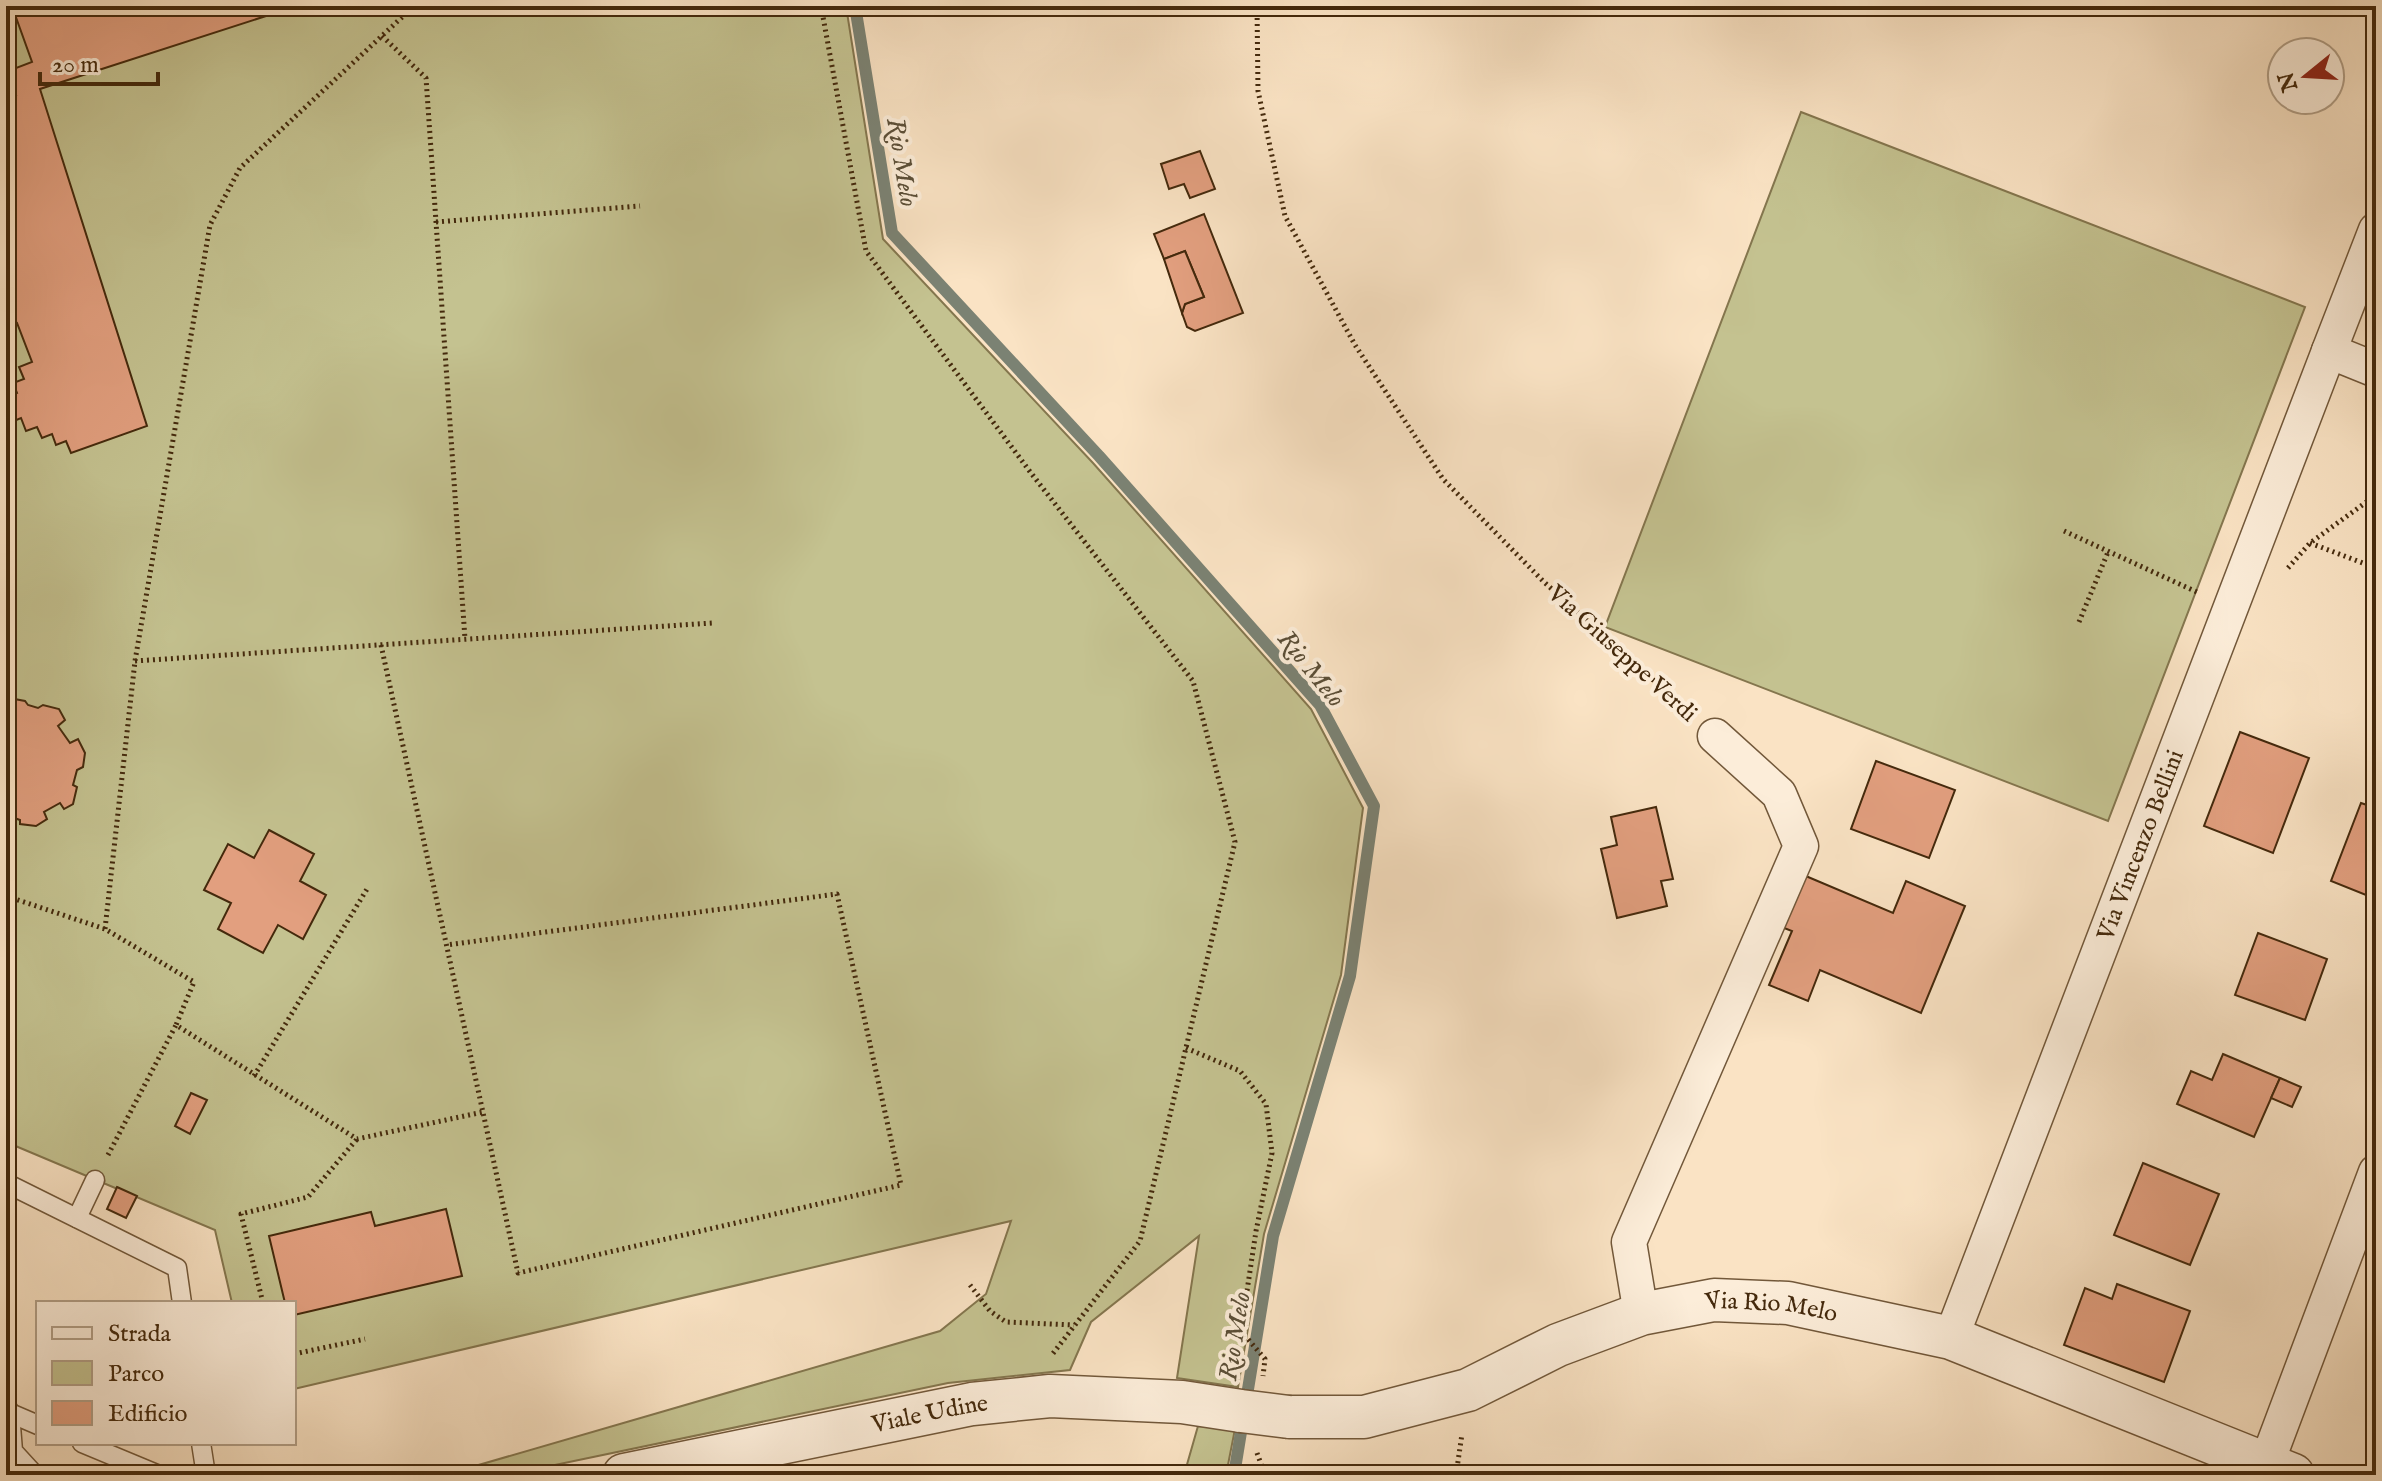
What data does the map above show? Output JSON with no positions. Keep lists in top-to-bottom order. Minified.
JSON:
{"streets":{"street":["Via Giuseppe Verdi","Via Vincenzo Bellini","Via Rio Melo","Viale Udine"]},"crossings":[["Via Giuseppe Verdi","Via Rio Melo"],["Via Vincenzo Bellini","Via Rio Melo"],["Via Rio Melo","Viale Udine"]],"water":["Rio Melo"],"legend":["Strada","Parco","Edificio"],"scale_bar":"20 m","north":"left"}
